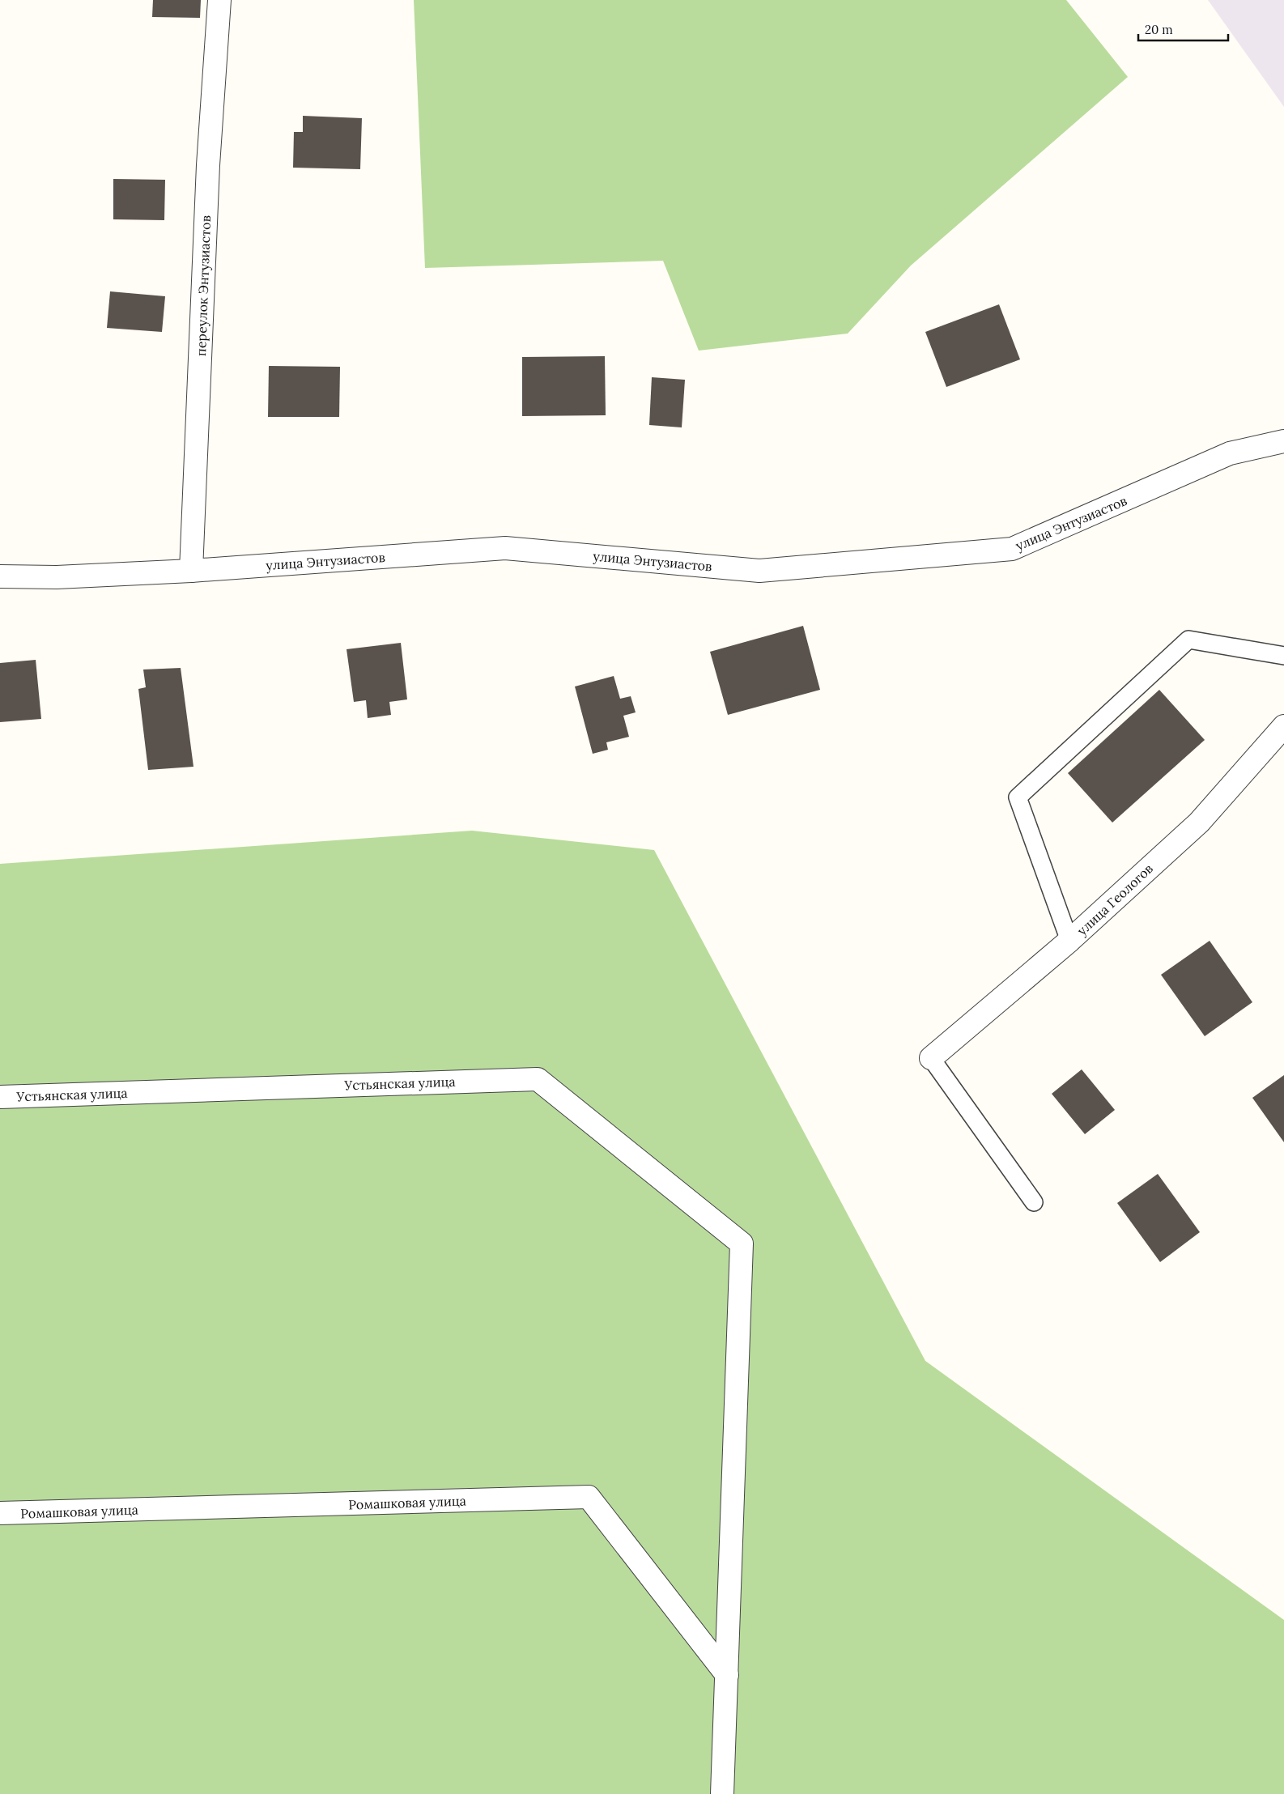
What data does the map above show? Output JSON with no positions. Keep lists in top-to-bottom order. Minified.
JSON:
{"streets":{"street":["переулок Энтузиастов","улица Энтузиастов","улица Геологов","Устьянская улица","Ромашковая улица"]},"crossings":[["переулок Энтузиастов","улица Энтузиастов"],["Устьянская улица","Ромашковая улица"]],"scale_bar":"20 m"}
